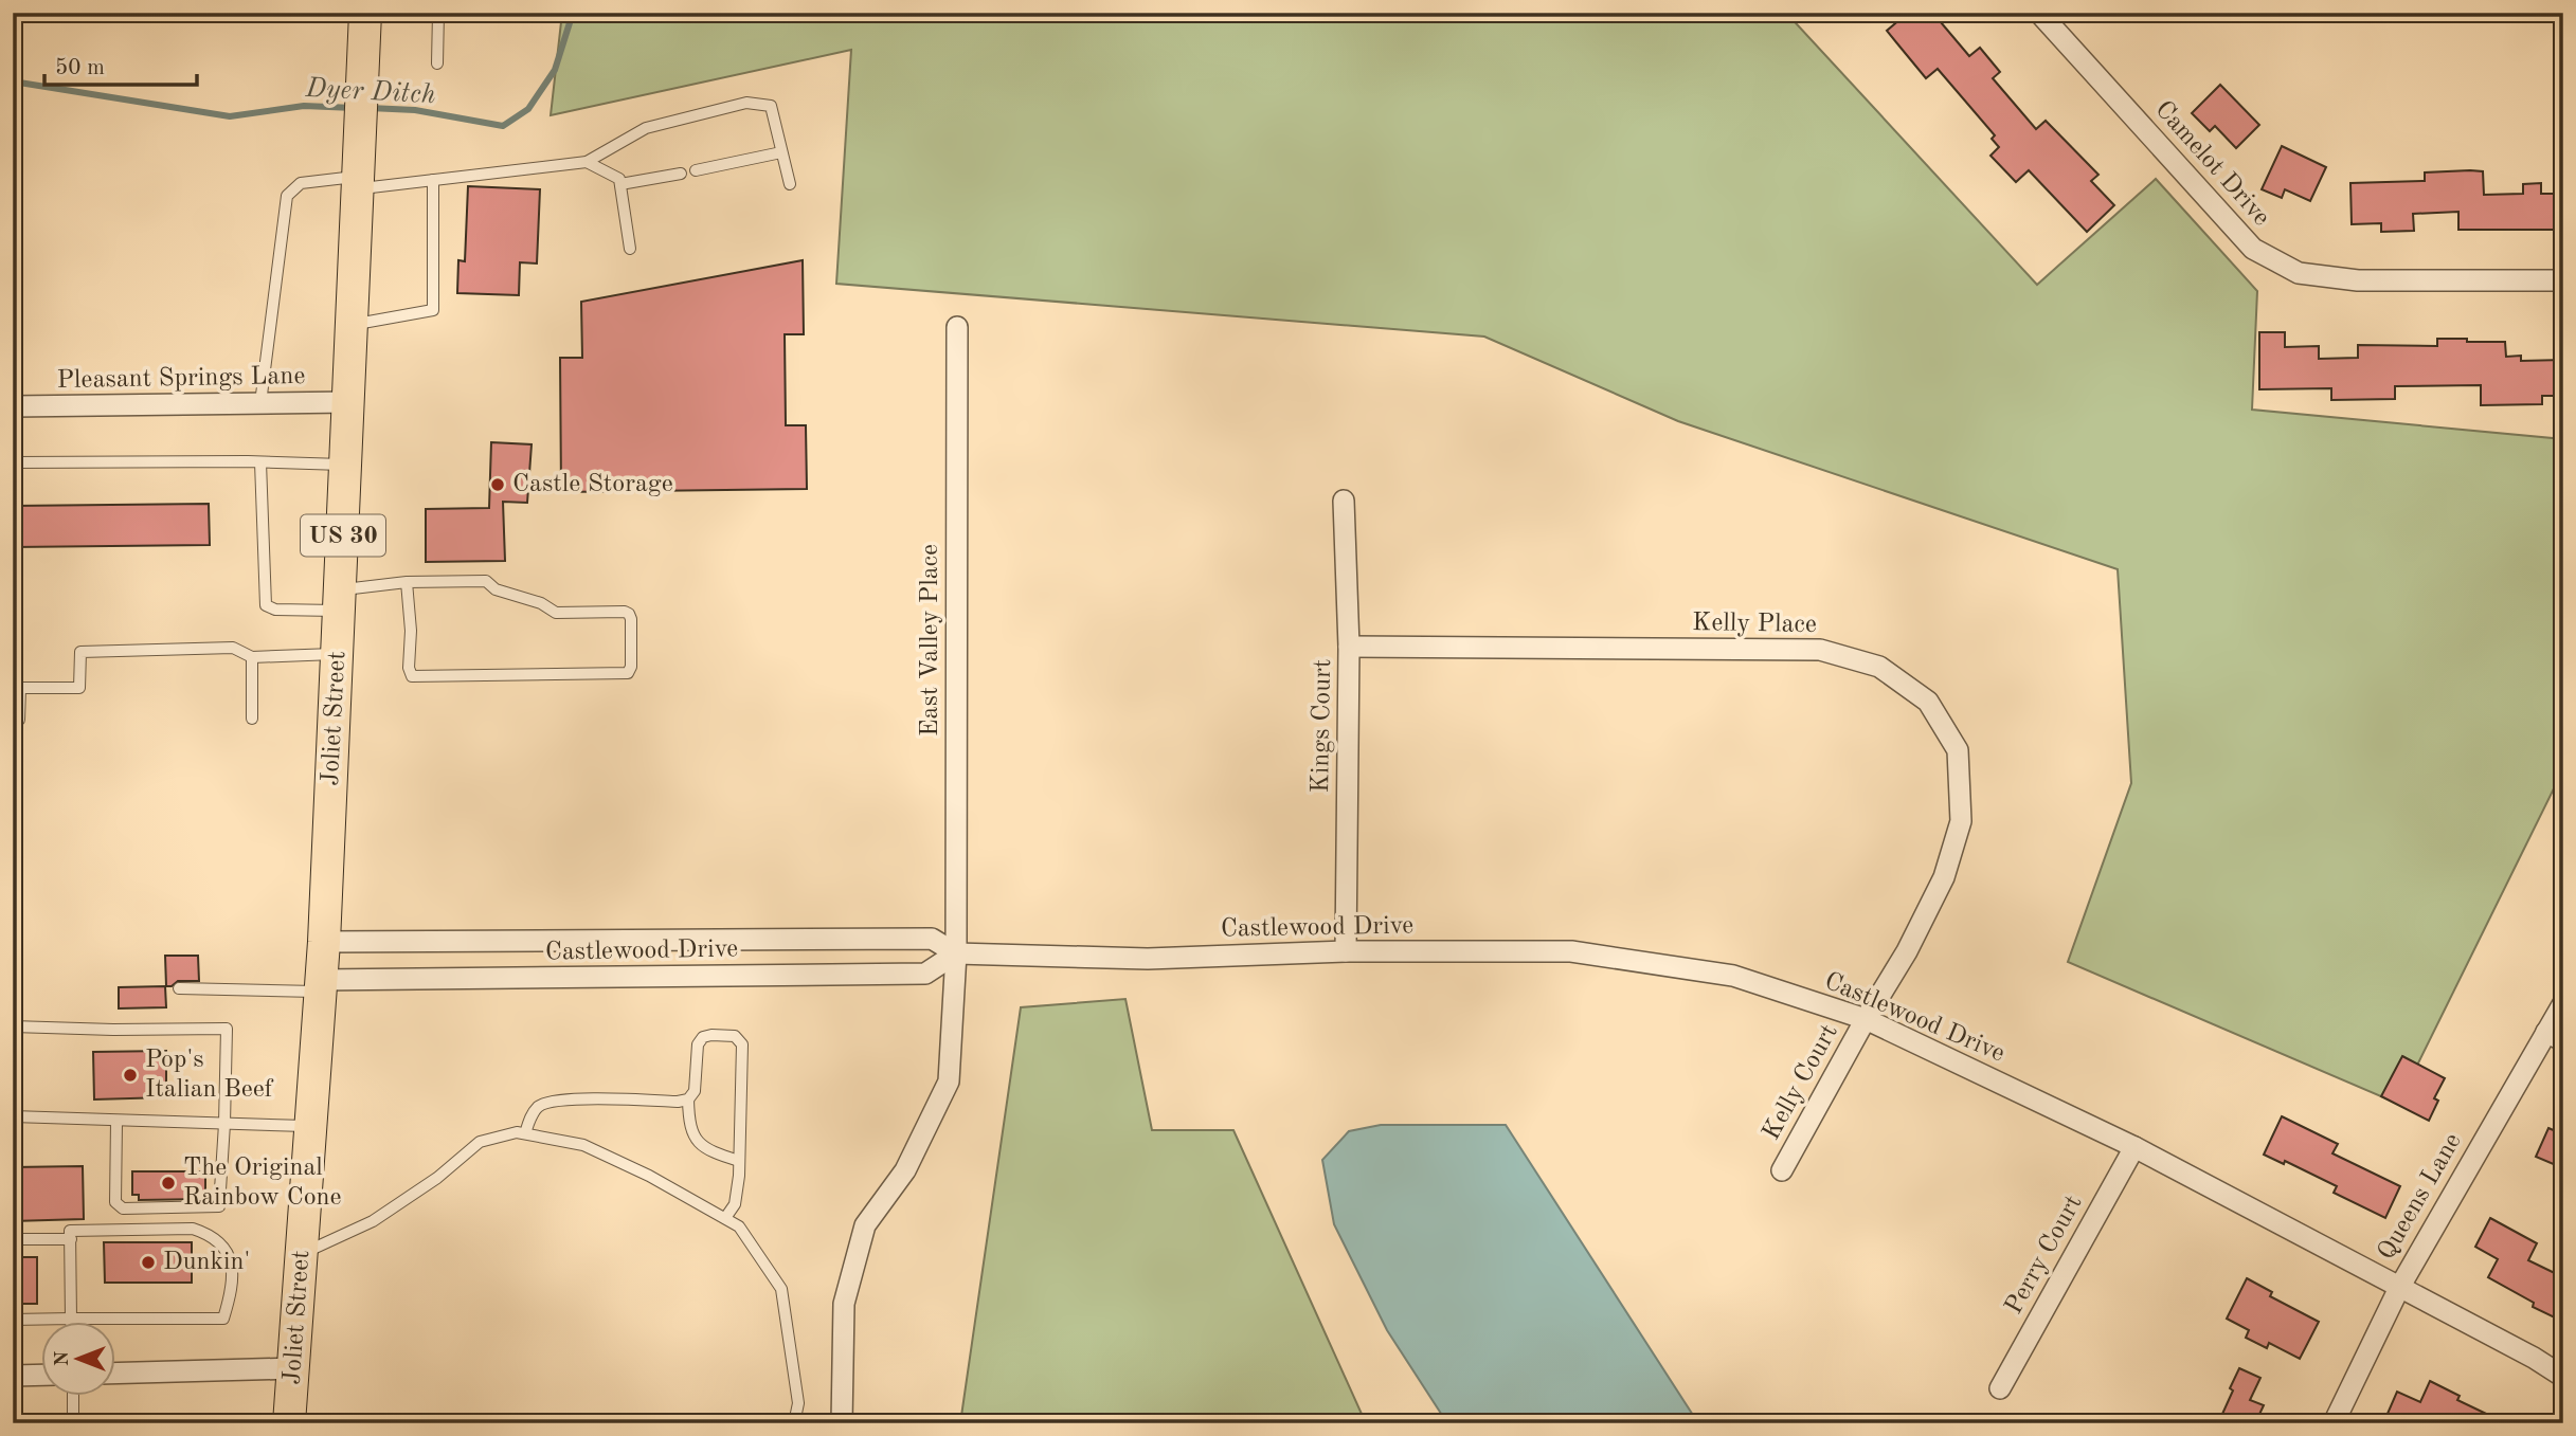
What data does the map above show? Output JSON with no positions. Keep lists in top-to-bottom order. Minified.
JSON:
{"streets":{"main road":["US 30","Joliet Street"],"street":["Camelot Drive","Pleasant Springs Lane","Kelly Place","East Valley Place","Kings Court","Castlewood Drive","Kelly Court","Queens Lane","Perry Court"]},"crossings":[["Pleasant Springs Lane","Joliet Street"],["Kelly Place","Kings Court"],["Kelly Place","Castlewood Drive"],["Kelly Place","Kelly Court"],["East Valley Place","Castlewood Drive"],["Joliet Street","Castlewood Drive"],["Kings Court","Castlewood Drive"],["Castlewood Drive","Kelly Court"],["Castlewood Drive","Queens Lane"],["Castlewood Drive","Perry Court"]],"water":["Dyer Ditch"],"places":["Castle Storage","Pop's Italian Beef","The Original Rainbow Cone","Dunkin'"],"scale_bar":"50 m","north":"left"}
